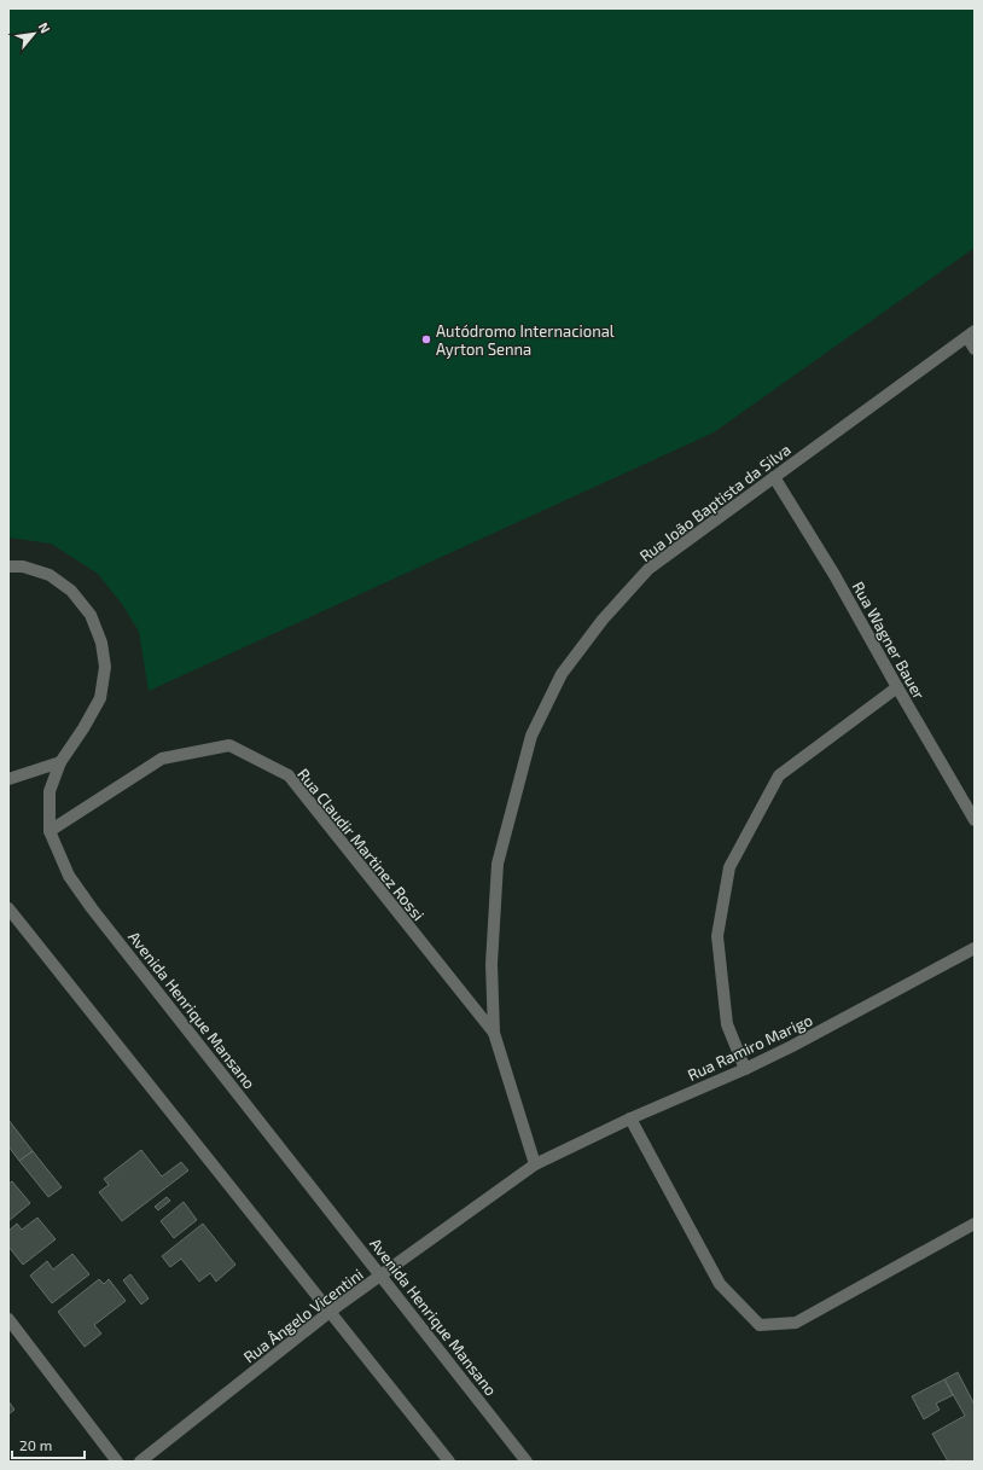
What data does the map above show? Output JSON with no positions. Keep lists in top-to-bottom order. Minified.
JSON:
{"streets":{"street":["Rua João Baptista da Silva","Rua Wagner Bauer","Rua Claudir Martinez Rossi","Avenida Henrique Mansano","Rua Ramiro Marigo","Rua Ângelo Vicentini"]},"crossings":[["Rua João Baptista da Silva","Rua Wagner Bauer"],["Rua João Baptista da Silva","Rua Claudir Martinez Rossi"],["Rua Claudir Martinez Rossi","Avenida Henrique Mansano"],["Rua Claudir Martinez Rossi","Rua Ramiro Marigo"],["Rua Claudir Martinez Rossi","Rua Ângelo Vicentini"],["Avenida Henrique Mansano","Rua Ângelo Vicentini"],["Rua Ramiro Marigo","Rua Ângelo Vicentini"]],"places":["Autódromo Internacional Ayrton Senna"],"scale_bar":"20 m","north":"top right"}
